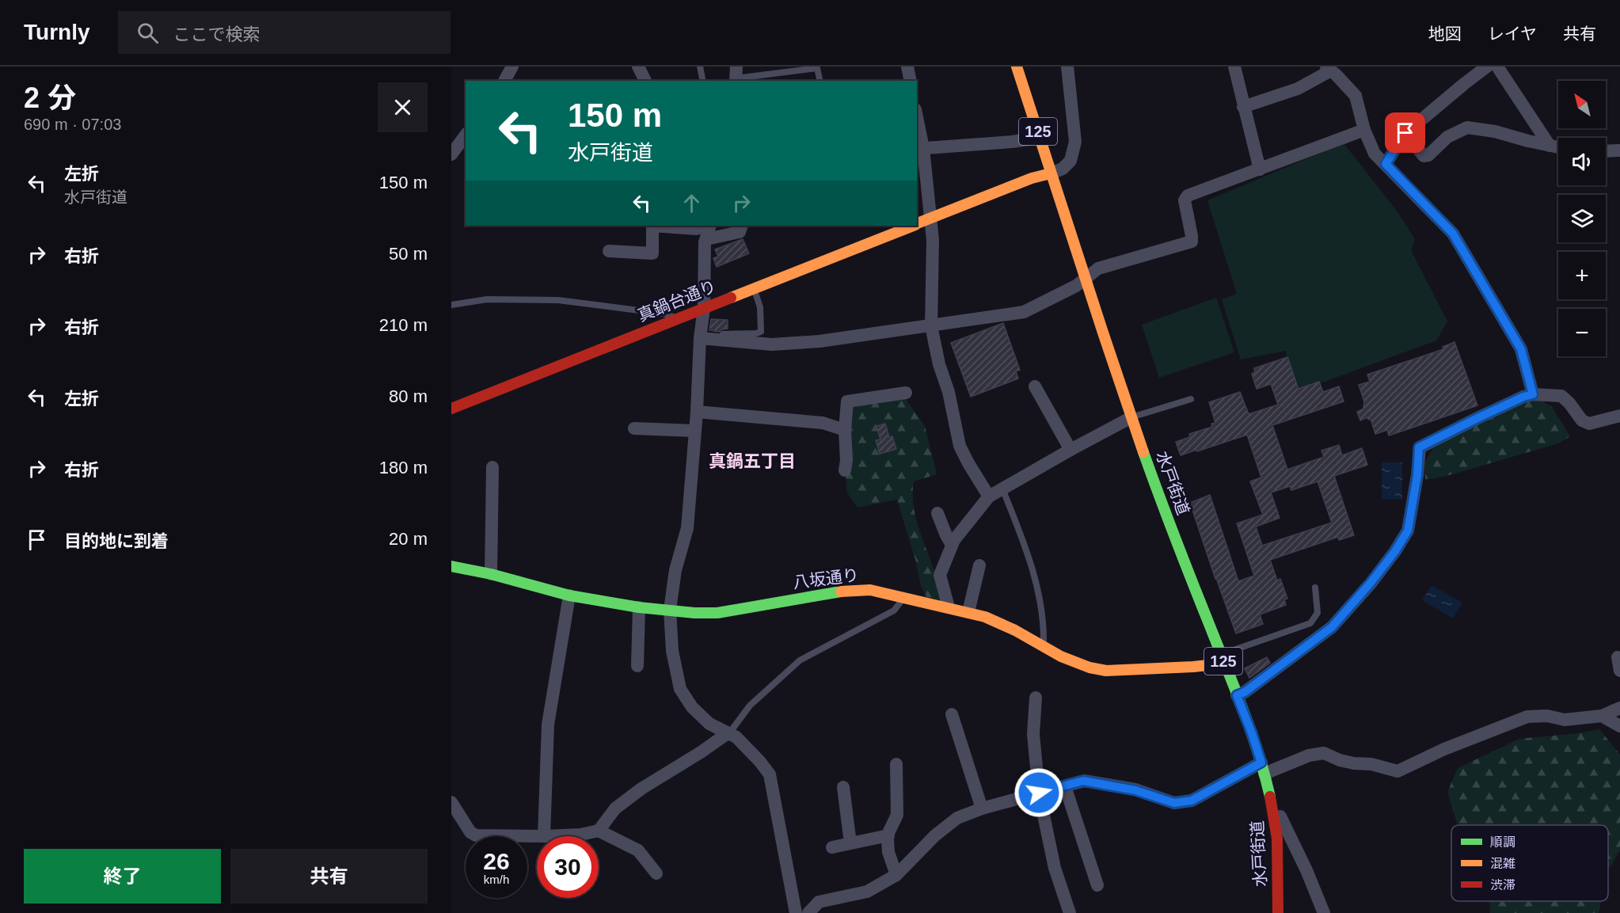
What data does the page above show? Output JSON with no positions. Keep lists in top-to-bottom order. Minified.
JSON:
{"streets":{"main road":["125","真鍋台通り","水戸街道","八坂通り"]},"crossings":[["真鍋台通り","水戸街道"],["水戸街道","八坂通り"]],"districts":["真鍋五丁目"],"legend":["順調","混雑","渋滞"],"north":"top left","page":{"header":"Turnly","search":"ここで検索","nav":["地図","レイヤ","共有"],"heading":["2 分","690 m · 07:03"],"map_buttons":["+","−"],"turn":["150 m","水戸街道"],"list":[{"name":"左折","note":"水戸街道","value":"150 m"},{"name":"右折","value":"50 m"},{"name":"右折","value":"210 m"},{"name":"左折","value":"80 m"},{"name":"右折","value":"180 m"},{"name":"目的地に到着","value":"20 m"}],"speed":"26 km/h","limit":"30","buttons":["終了","共有"]}}
